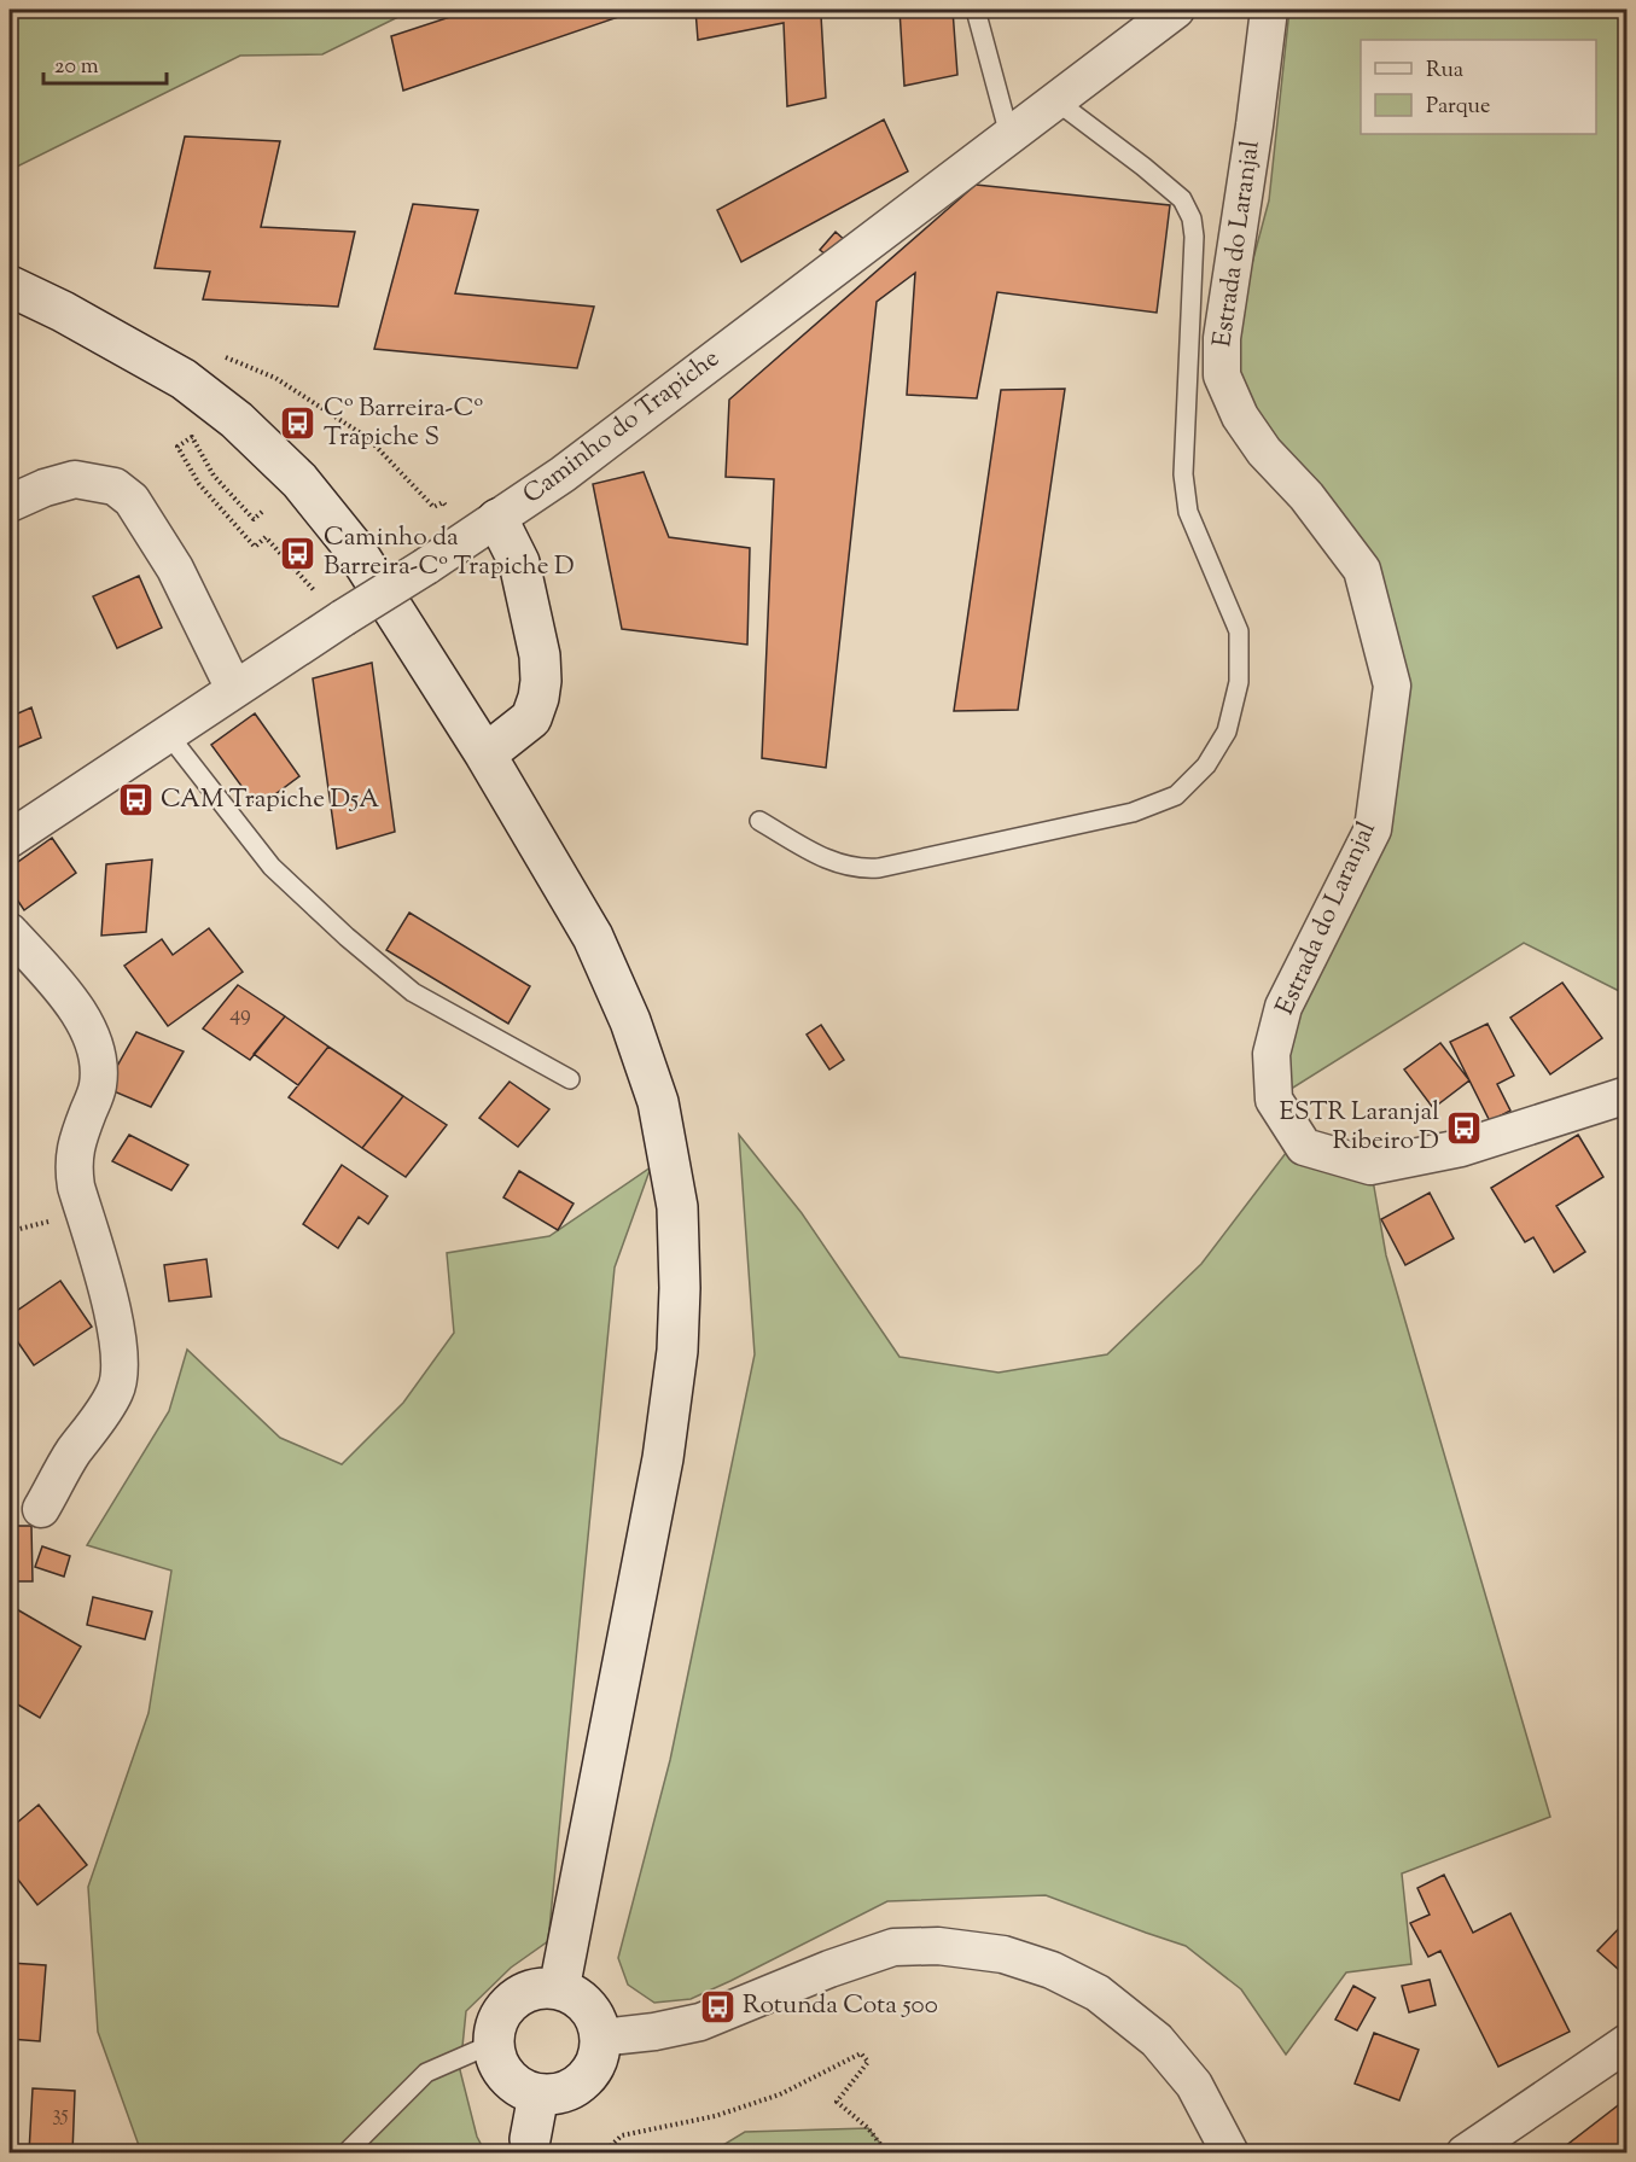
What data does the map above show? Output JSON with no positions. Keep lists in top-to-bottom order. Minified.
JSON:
{"streets":{"street":["Estrada do Laranjal","Caminho do Trapiche"]},"places":{"bus stop":["Cº Barreira-Cº Trapiche S","Caminho da Barreira-Cº Trapiche D","CAM Trapiche D5A","ESTR Laranjal Ribeiro D","Rotunda Cota 500"]},"house_numbers":["49","35"],"legend":["Rua","Parque"],"scale_bar":"20 m"}
